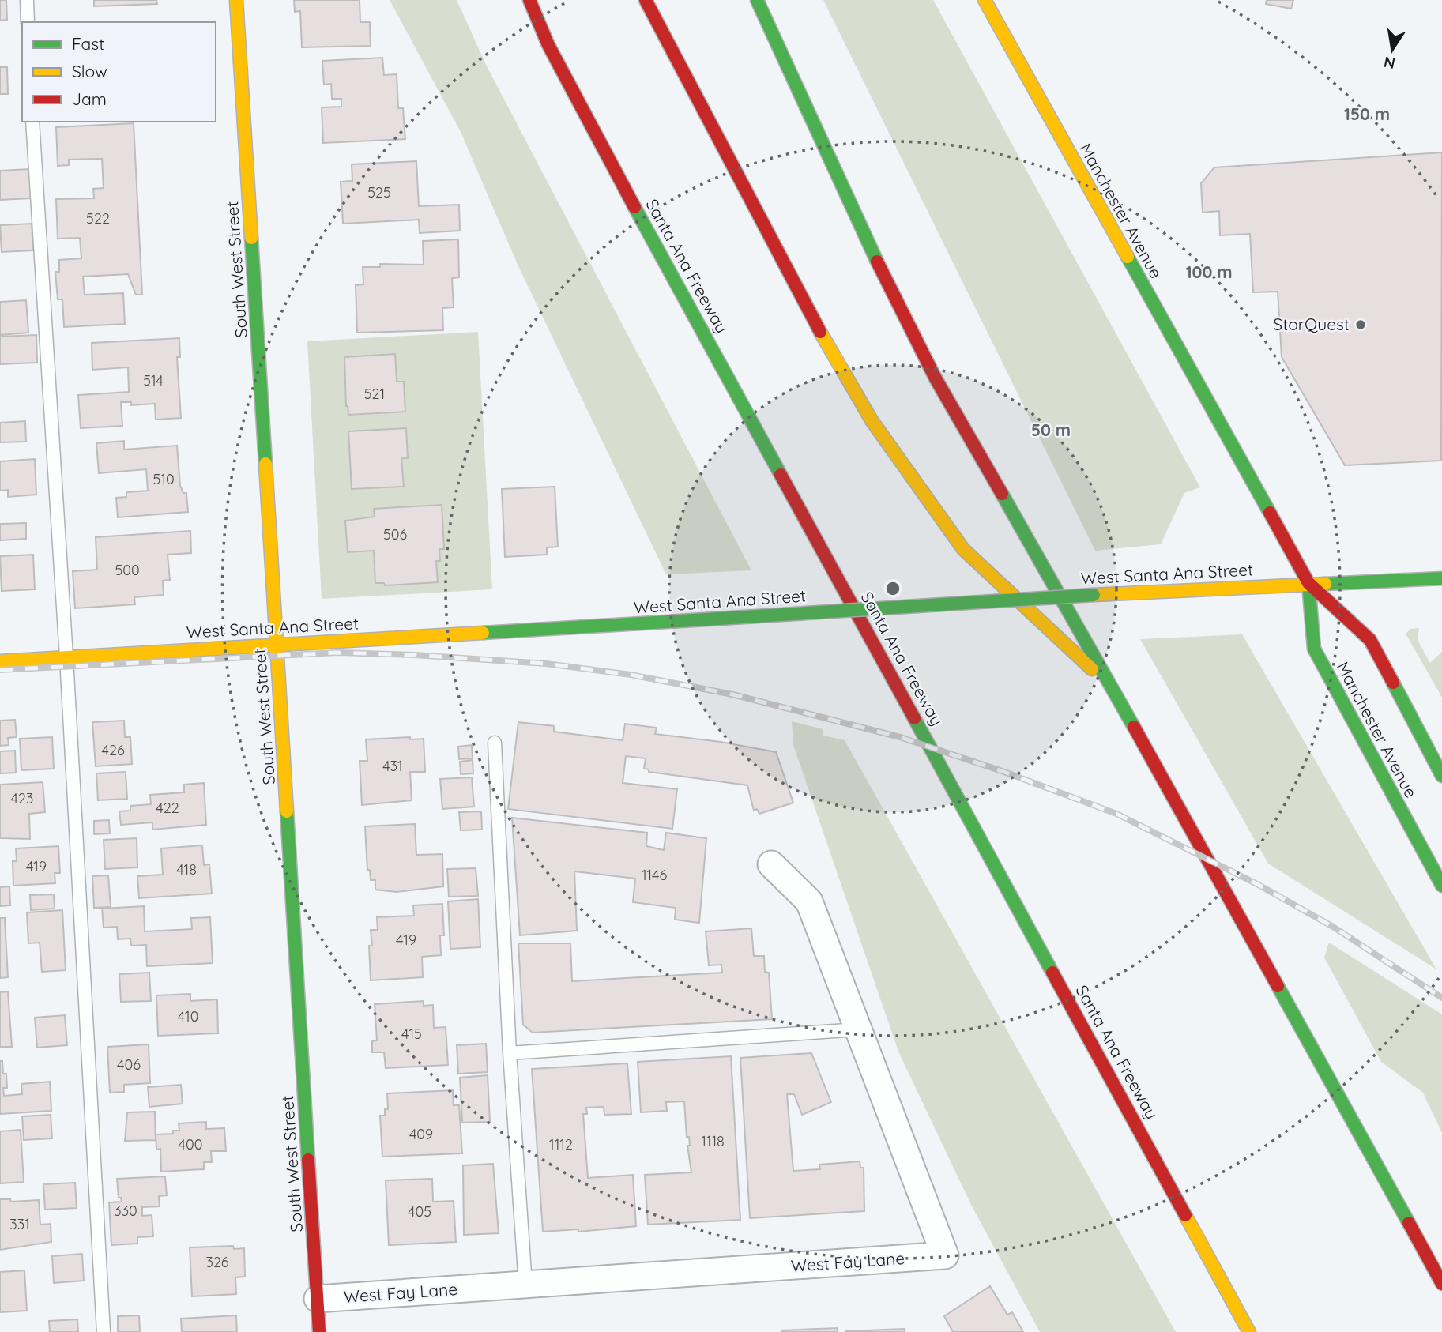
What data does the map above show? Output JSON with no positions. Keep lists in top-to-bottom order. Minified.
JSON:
{"streets":{"main road":["Manchester Avenue","Santa Ana Freeway","South West Street","West Santa Ana Street"],"street":["West Fay Lane"]},"crossings":[["Manchester Avenue","West Santa Ana Street"],["South West Street","West Santa Ana Street"],["South West Street","West Fay Lane"]],"places":["StorQuest"],"house_numbers":["525","522","514","521","510","506","500","426","431","423","422","419","418","1146","419","410","415","406","409","1118","400","1112","330","405","331","326"],"legend":["Fast","Slow","Jam"],"north":"bottom","rings":["150 m","100 m","50 m"]}
